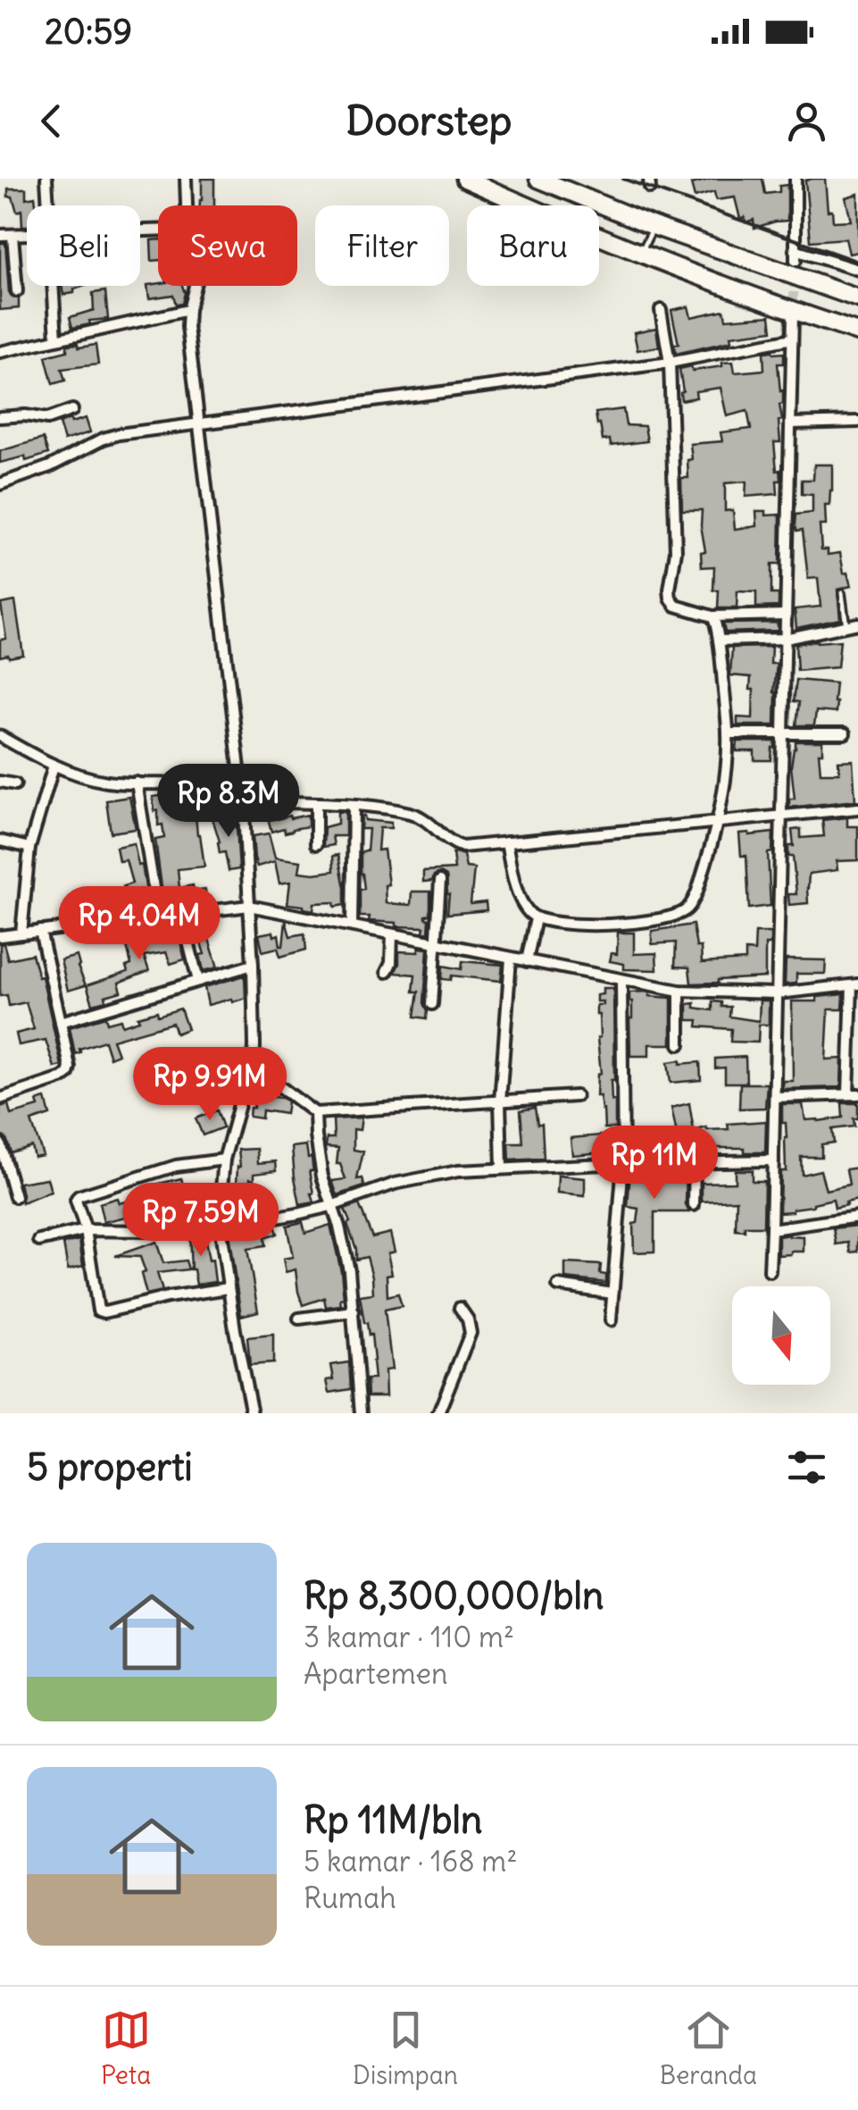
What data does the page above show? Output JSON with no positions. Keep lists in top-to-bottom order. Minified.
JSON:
{"north":"bottom","page":{"status":"20:59","header":"Doorstep","chip":["Beli","Sewa","Filter","Baru"],"price":["Rp 8.3M","Rp 4.04M","Rp 9.91M","Rp 11M","Rp 7.59M"],"heading":"5 properti","list":[{"name":"Rp 8,300,000/bln","note":"3 kamar · 110 m² · Apartemen"},{"name":"Rp 11M/bln","note":"5 kamar · 168 m² · Rumah"}],"tabs":["Peta","Disimpan","Beranda"]}}
